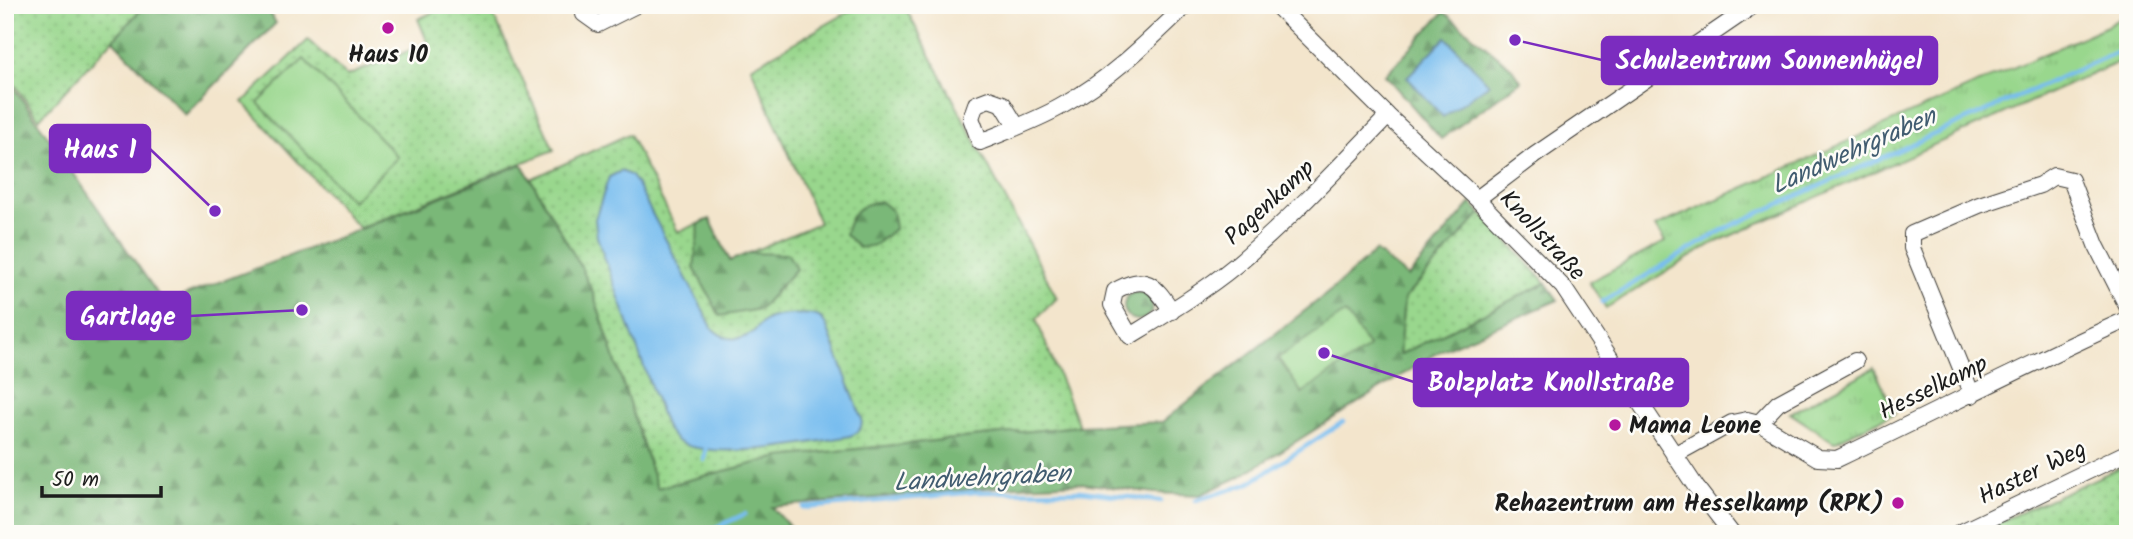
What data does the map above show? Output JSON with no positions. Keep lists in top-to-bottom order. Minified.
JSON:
{"streets":{"street":["Pagenkamp","Knollstraße","Hesselkamp","Haster Weg"]},"crossings":[["Pagenkamp","Knollstraße"]],"water":["Landwehrgraben"],"places":["Haus 10","Schulzentrum Sonnenhügel","Haus 1","Gartlage","Bolzplatz Knollstraße","Mama Leone","Rehazentrum am Hesselkamp (RPK)"],"scale_bar":"50 m"}
